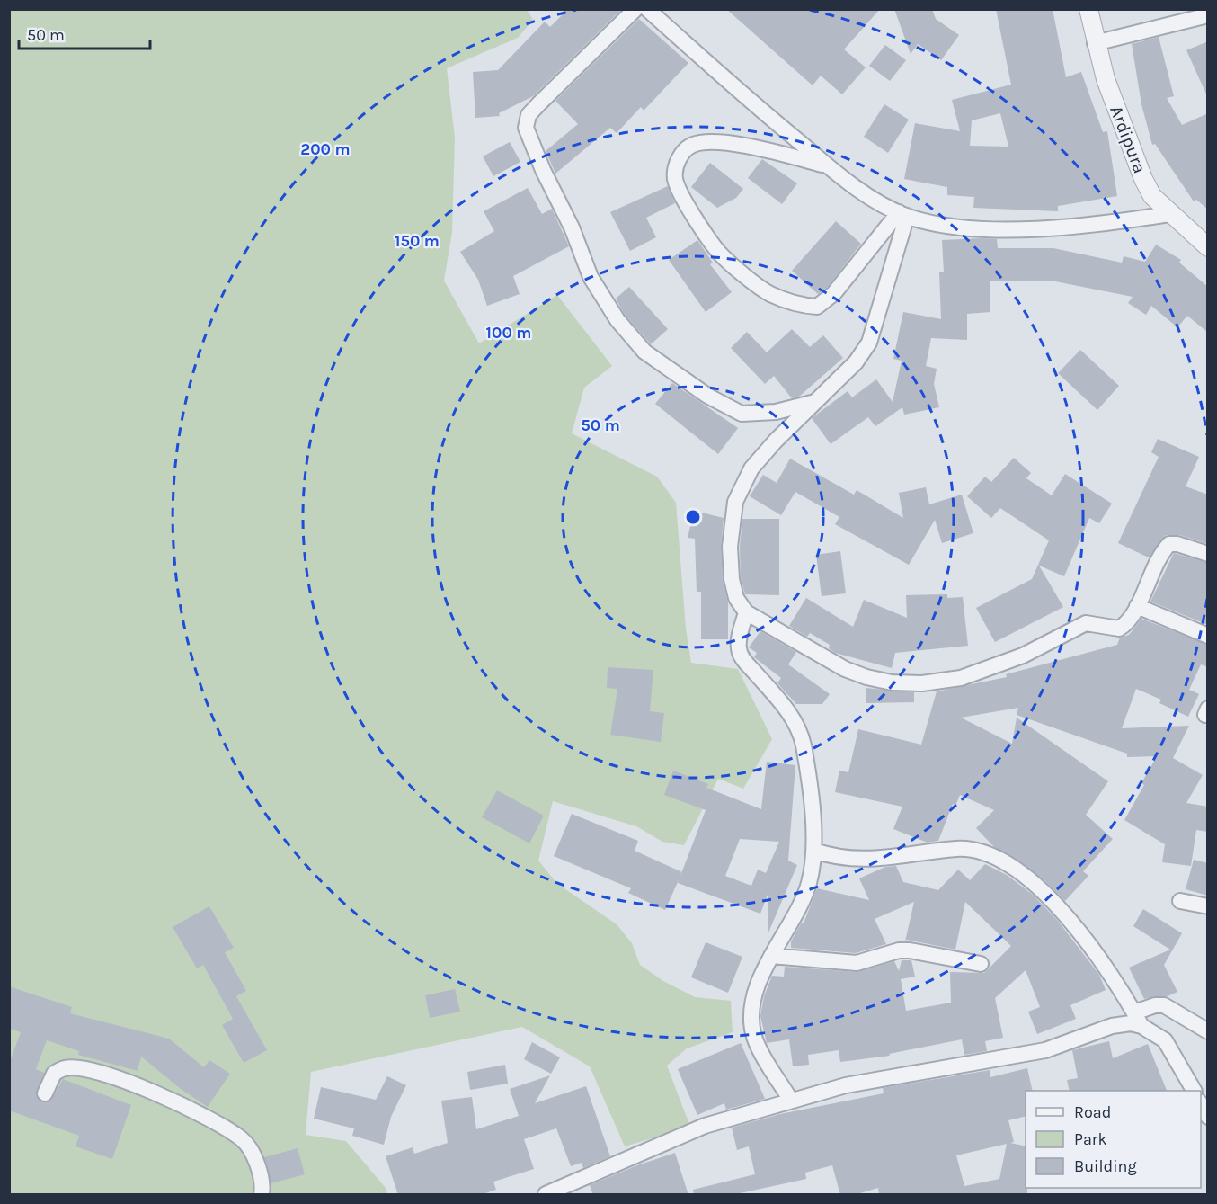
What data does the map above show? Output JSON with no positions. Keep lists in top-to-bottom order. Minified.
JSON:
{"streets":{"street":["Ardipura"]},"legend":["Road","Park","Building"],"scale_bar":"50 m","rings":["200 m","150 m","100 m","50 m"]}
